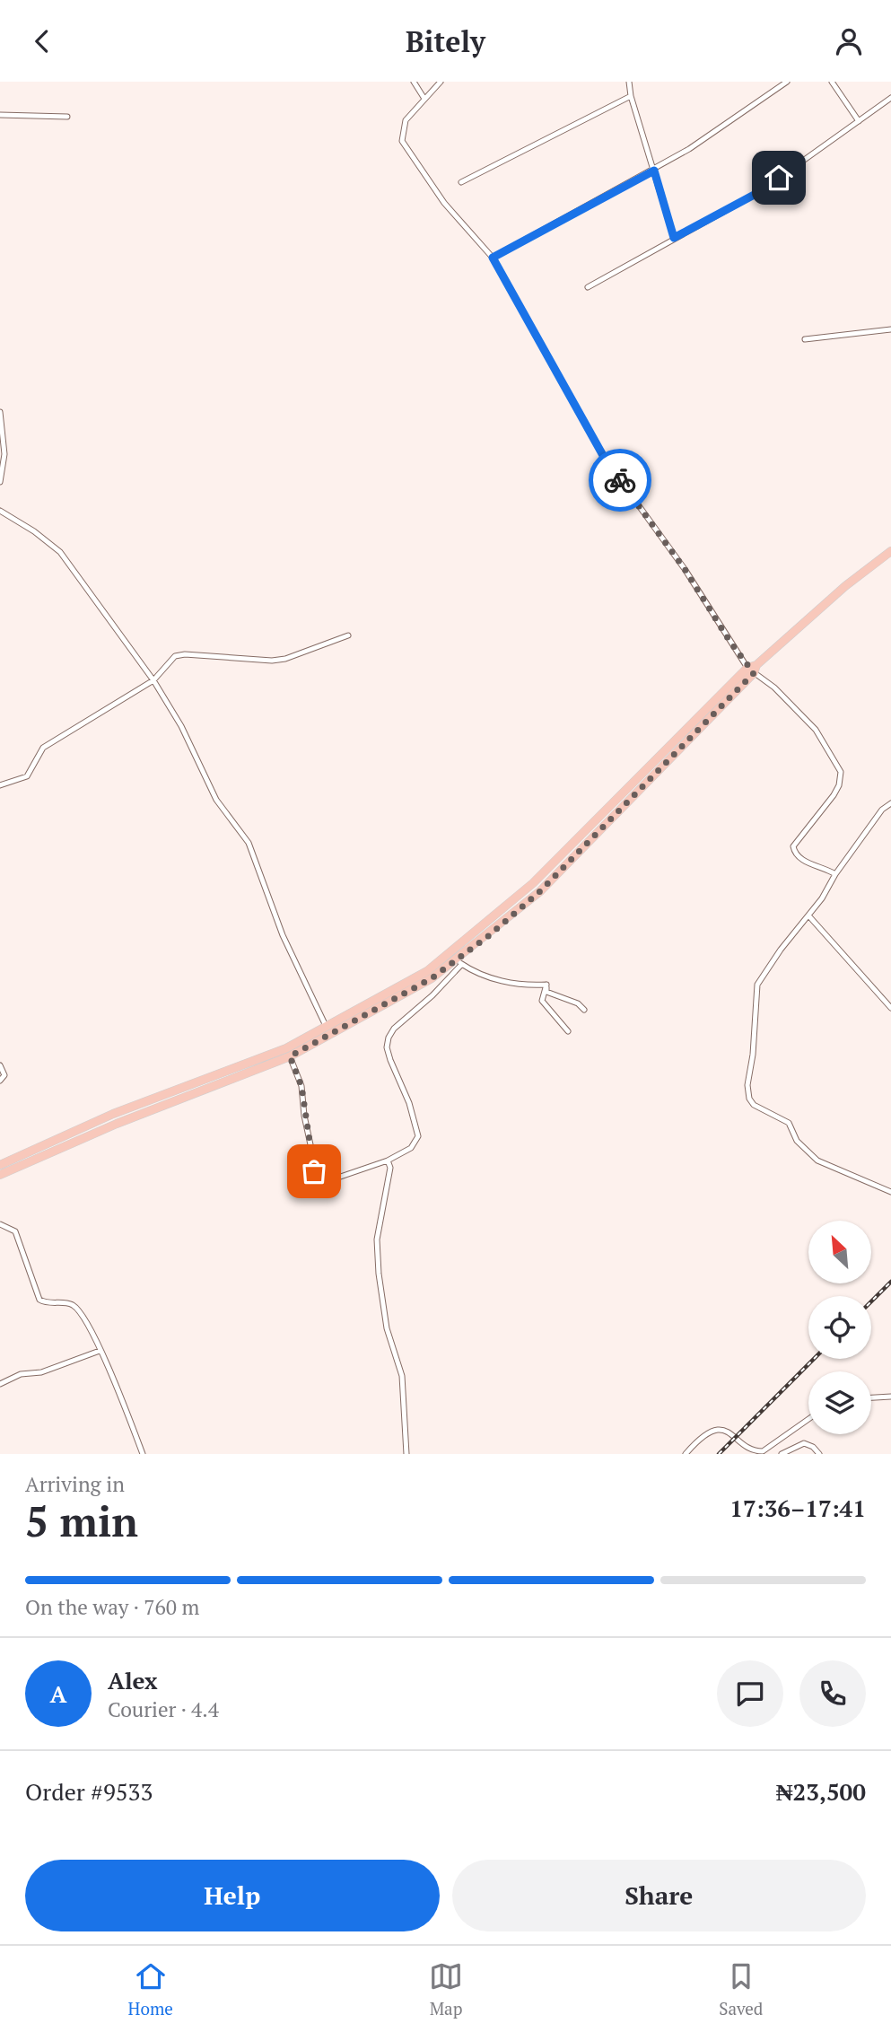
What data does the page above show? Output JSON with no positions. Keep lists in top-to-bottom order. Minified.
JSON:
{"north":"top left","page":{"header":"Bitely","heading":["5 min","Arriving in","17:36–17:41"],"panel":["Alex","Courier · 4.4","Order #9533","₦23,500"],"bar":"On the way · 760 m","round":"A","buttons":["Help","Share"],"tabs":["Home","Map","Saved"]}}
